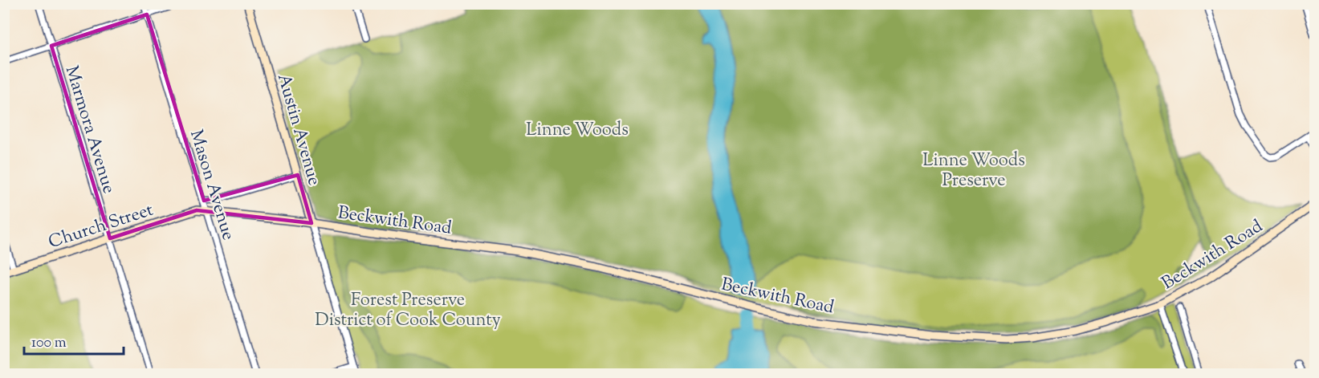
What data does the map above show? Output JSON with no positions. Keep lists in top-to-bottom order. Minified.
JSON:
{"streets":{"street":["Marmora Avenue","Austin Avenue","Mason Avenue","Beckwith Road","Church Street"]},"crossings":[["Marmora Avenue","Church Street"],["Austin Avenue","Beckwith Road"],["Mason Avenue","Beckwith Road"],["Mason Avenue","Church Street"],["Beckwith Road","Church Street"]],"parks":["Linne Woods","Linne Woods Preserve","Forest Preserve District of Cook County"],"scale_bar":"100 m"}
